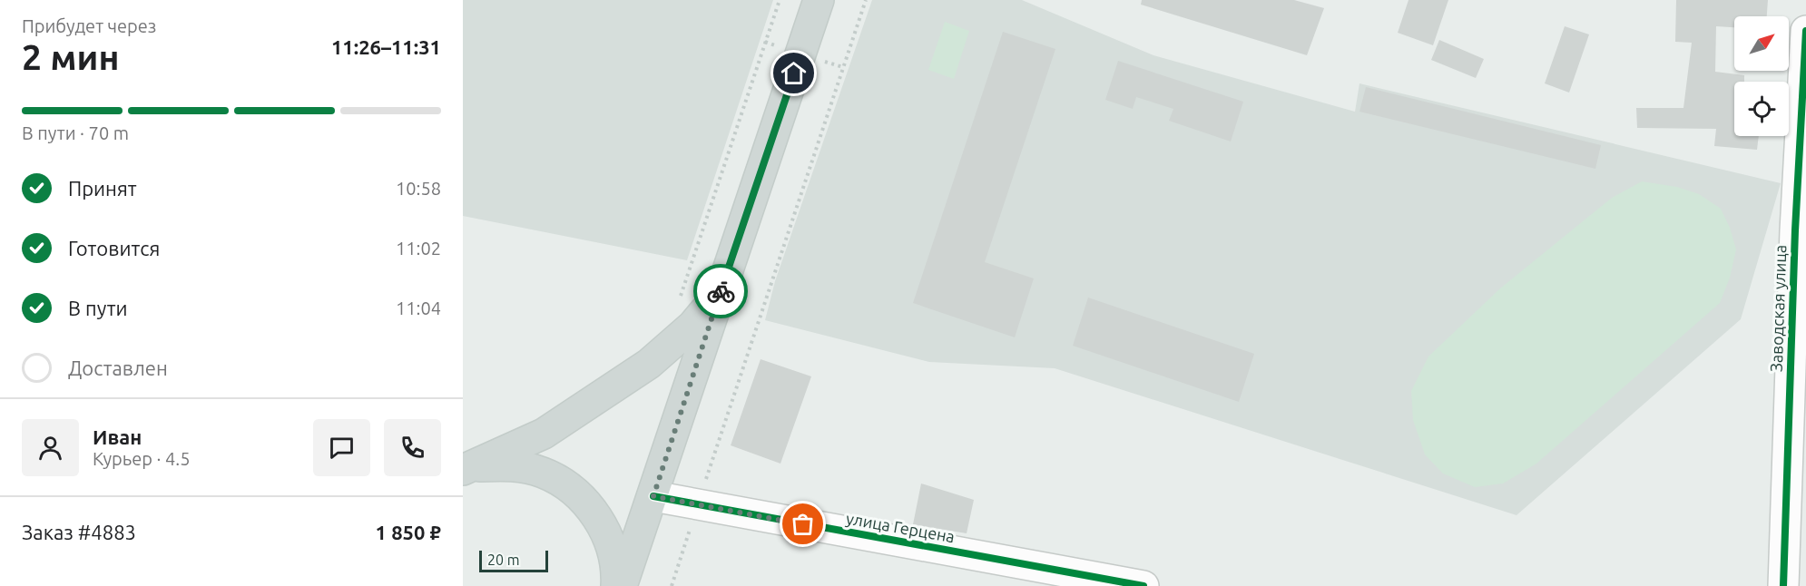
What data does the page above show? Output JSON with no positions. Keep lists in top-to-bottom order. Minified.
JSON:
{"streets":{"street":["Заводская улица","улица Герцена"]},"scale_bar":"20 m","north":"top right","page":{"heading":["2 мин","Прибудет через","11:26–11:31"],"panel":["Иван","Курьер · 4.5","Заказ #4883","1 850 ₽"],"bar":"В пути · 70 m","list":[["Принят","10:58"],["Готовится","11:02"],["В пути","11:04"],"Доставлен"],"scale":"20 m"}}
